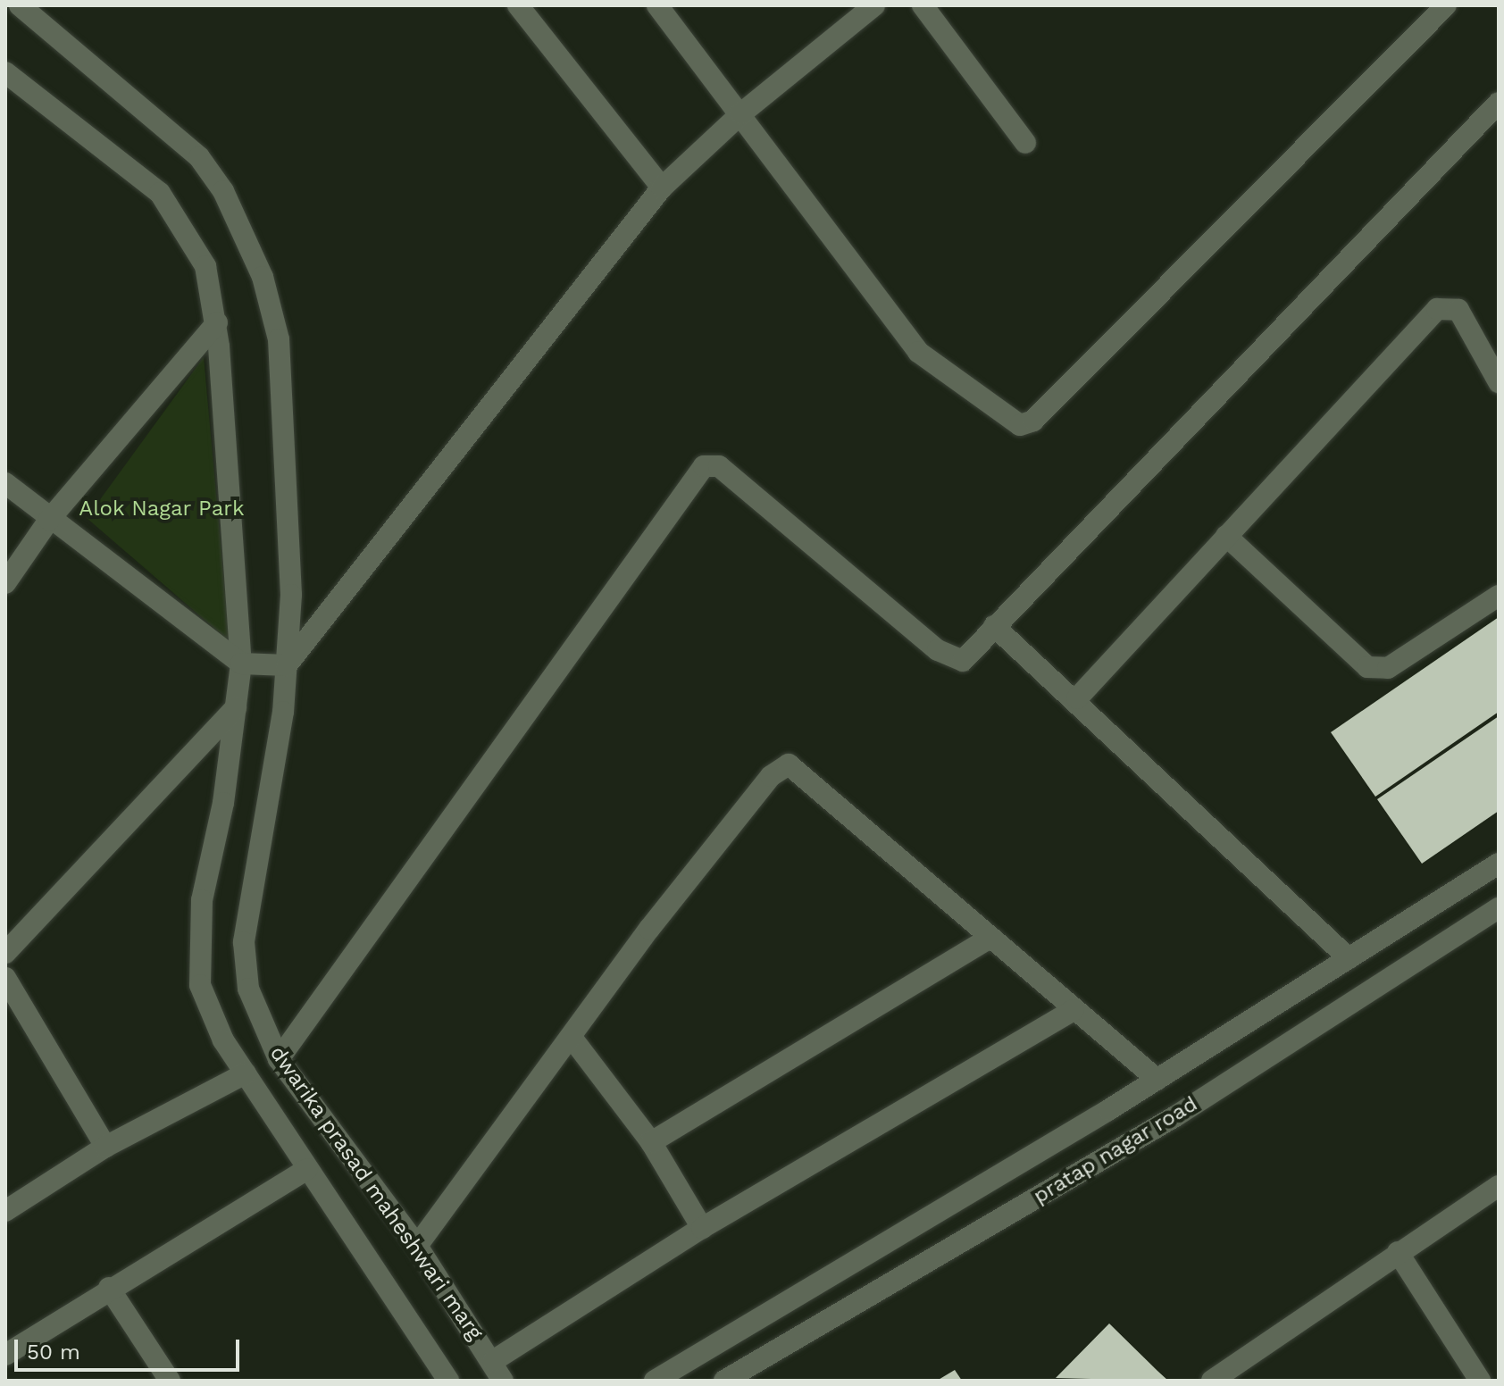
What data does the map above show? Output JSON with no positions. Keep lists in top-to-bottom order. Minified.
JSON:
{"streets":{"street":["pratap nagar road","dwarika prasad maheshwari marg"]},"parks":["Alok Nagar Park"],"scale_bar":"50 m"}
